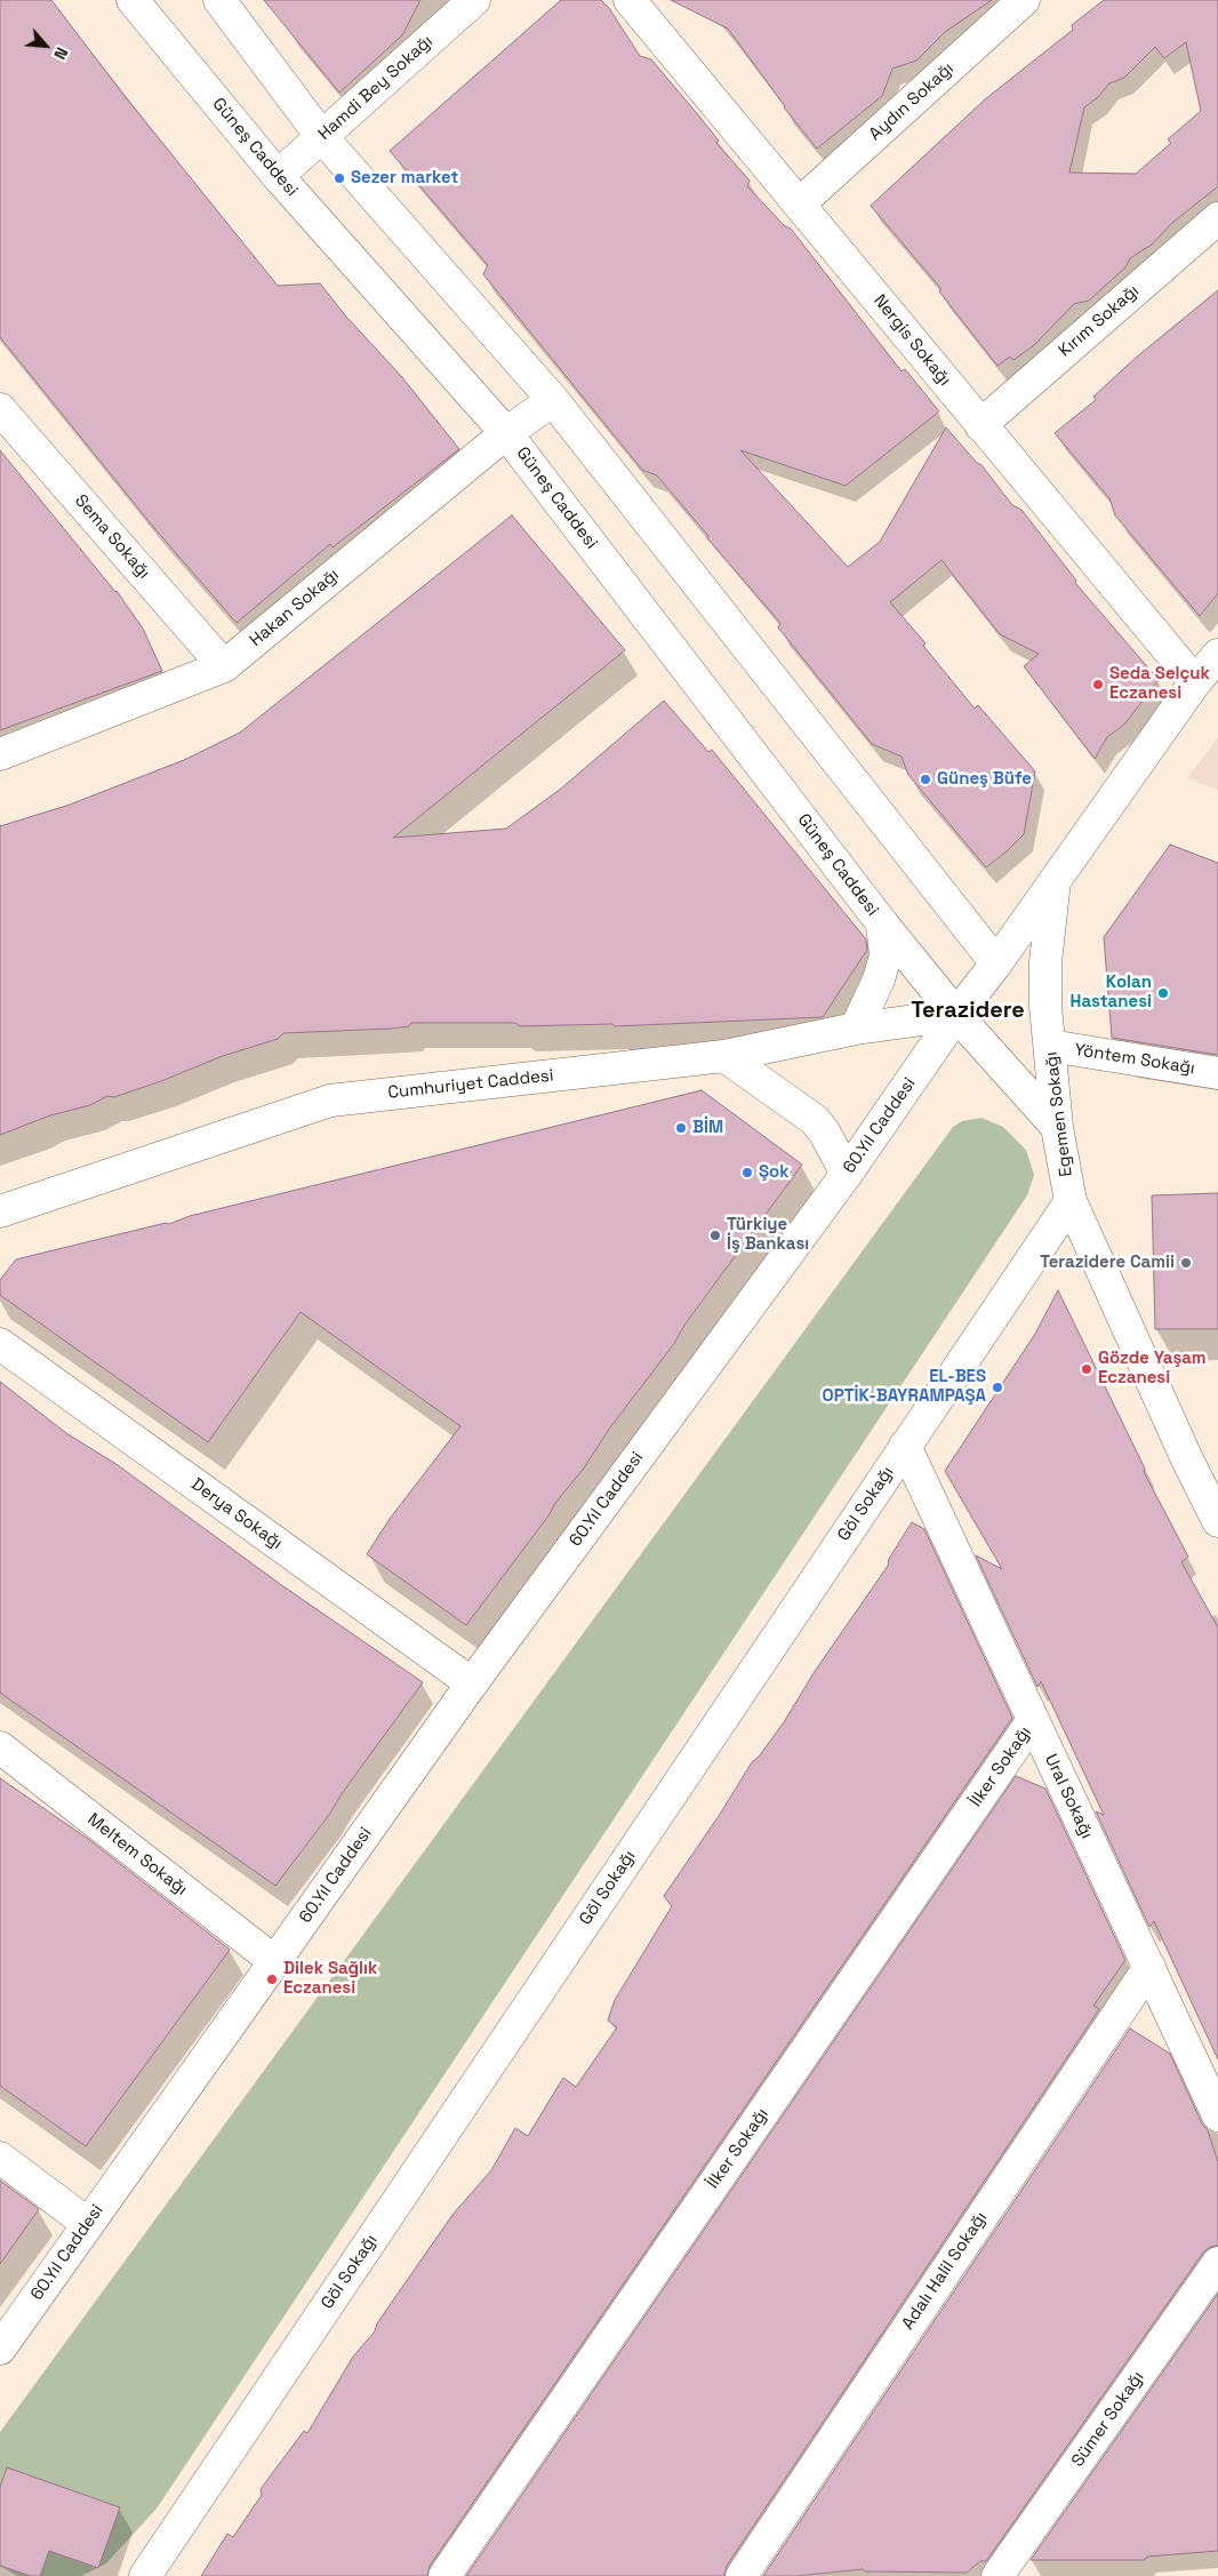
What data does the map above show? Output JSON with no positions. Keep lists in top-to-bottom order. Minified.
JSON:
{"streets":{"street":["Hamdi Bey Sokağı","Aydın Sokağı","Güneş Caddesi","Kırım Sokağı","Nergis Sokağı","Sema Sokağı","Hakan Sokağı","Yöntem Sokağı","Cumhuriyet Caddesi","Egemen Sokağı","60.Yıl Caddesi","Göl Sokağı","Derya Sokağı","İlker Sokağı","Ural Sokağı","Meltem Sokağı","Adalı Halil Sokağı","Sümer Sokağı"]},"crossings":[["Hamdi Bey Sokağı","Güneş Caddesi"],["Aydın Sokağı","Nergis Sokağı"],["Güneş Caddesi","Hakan Sokağı"],["Güneş Caddesi","Cumhuriyet Caddesi"],["Güneş Caddesi","Egemen Sokağı"],["Güneş Caddesi","60.Yıl Caddesi"],["Kırım Sokağı","Nergis Sokağı"],["Nergis Sokağı","60.Yıl Caddesi"],["Sema Sokağı","Hakan Sokağı"],["Yöntem Sokağı","Egemen Sokağı"],["Cumhuriyet Caddesi","60.Yıl Caddesi"],["Egemen Sokağı","60.Yıl Caddesi"],["Egemen Sokağı","Göl Sokağı"],["60.Yıl Caddesi","Derya Sokağı"],["60.Yıl Caddesi","Meltem Sokağı"],["Göl Sokağı","Ural Sokağı"],["İlker Sokağı","Ural Sokağı"],["Ural Sokağı","Adalı Halil Sokağı"]],"districts":["Terazidere"],"places":["Sezer market","Seda Selçuk Eczanesi","Güneş Büfe","Kolan Hastanesi","BİM","Şok","Türkiye İş Bankası","Terazidere Camii","Gözde Yaşam Eczanesi","EL-BES OPTİK-BAYRAMPAŞA","Dilek Sağlık Eczanesi"],"north":"bottom right"}
